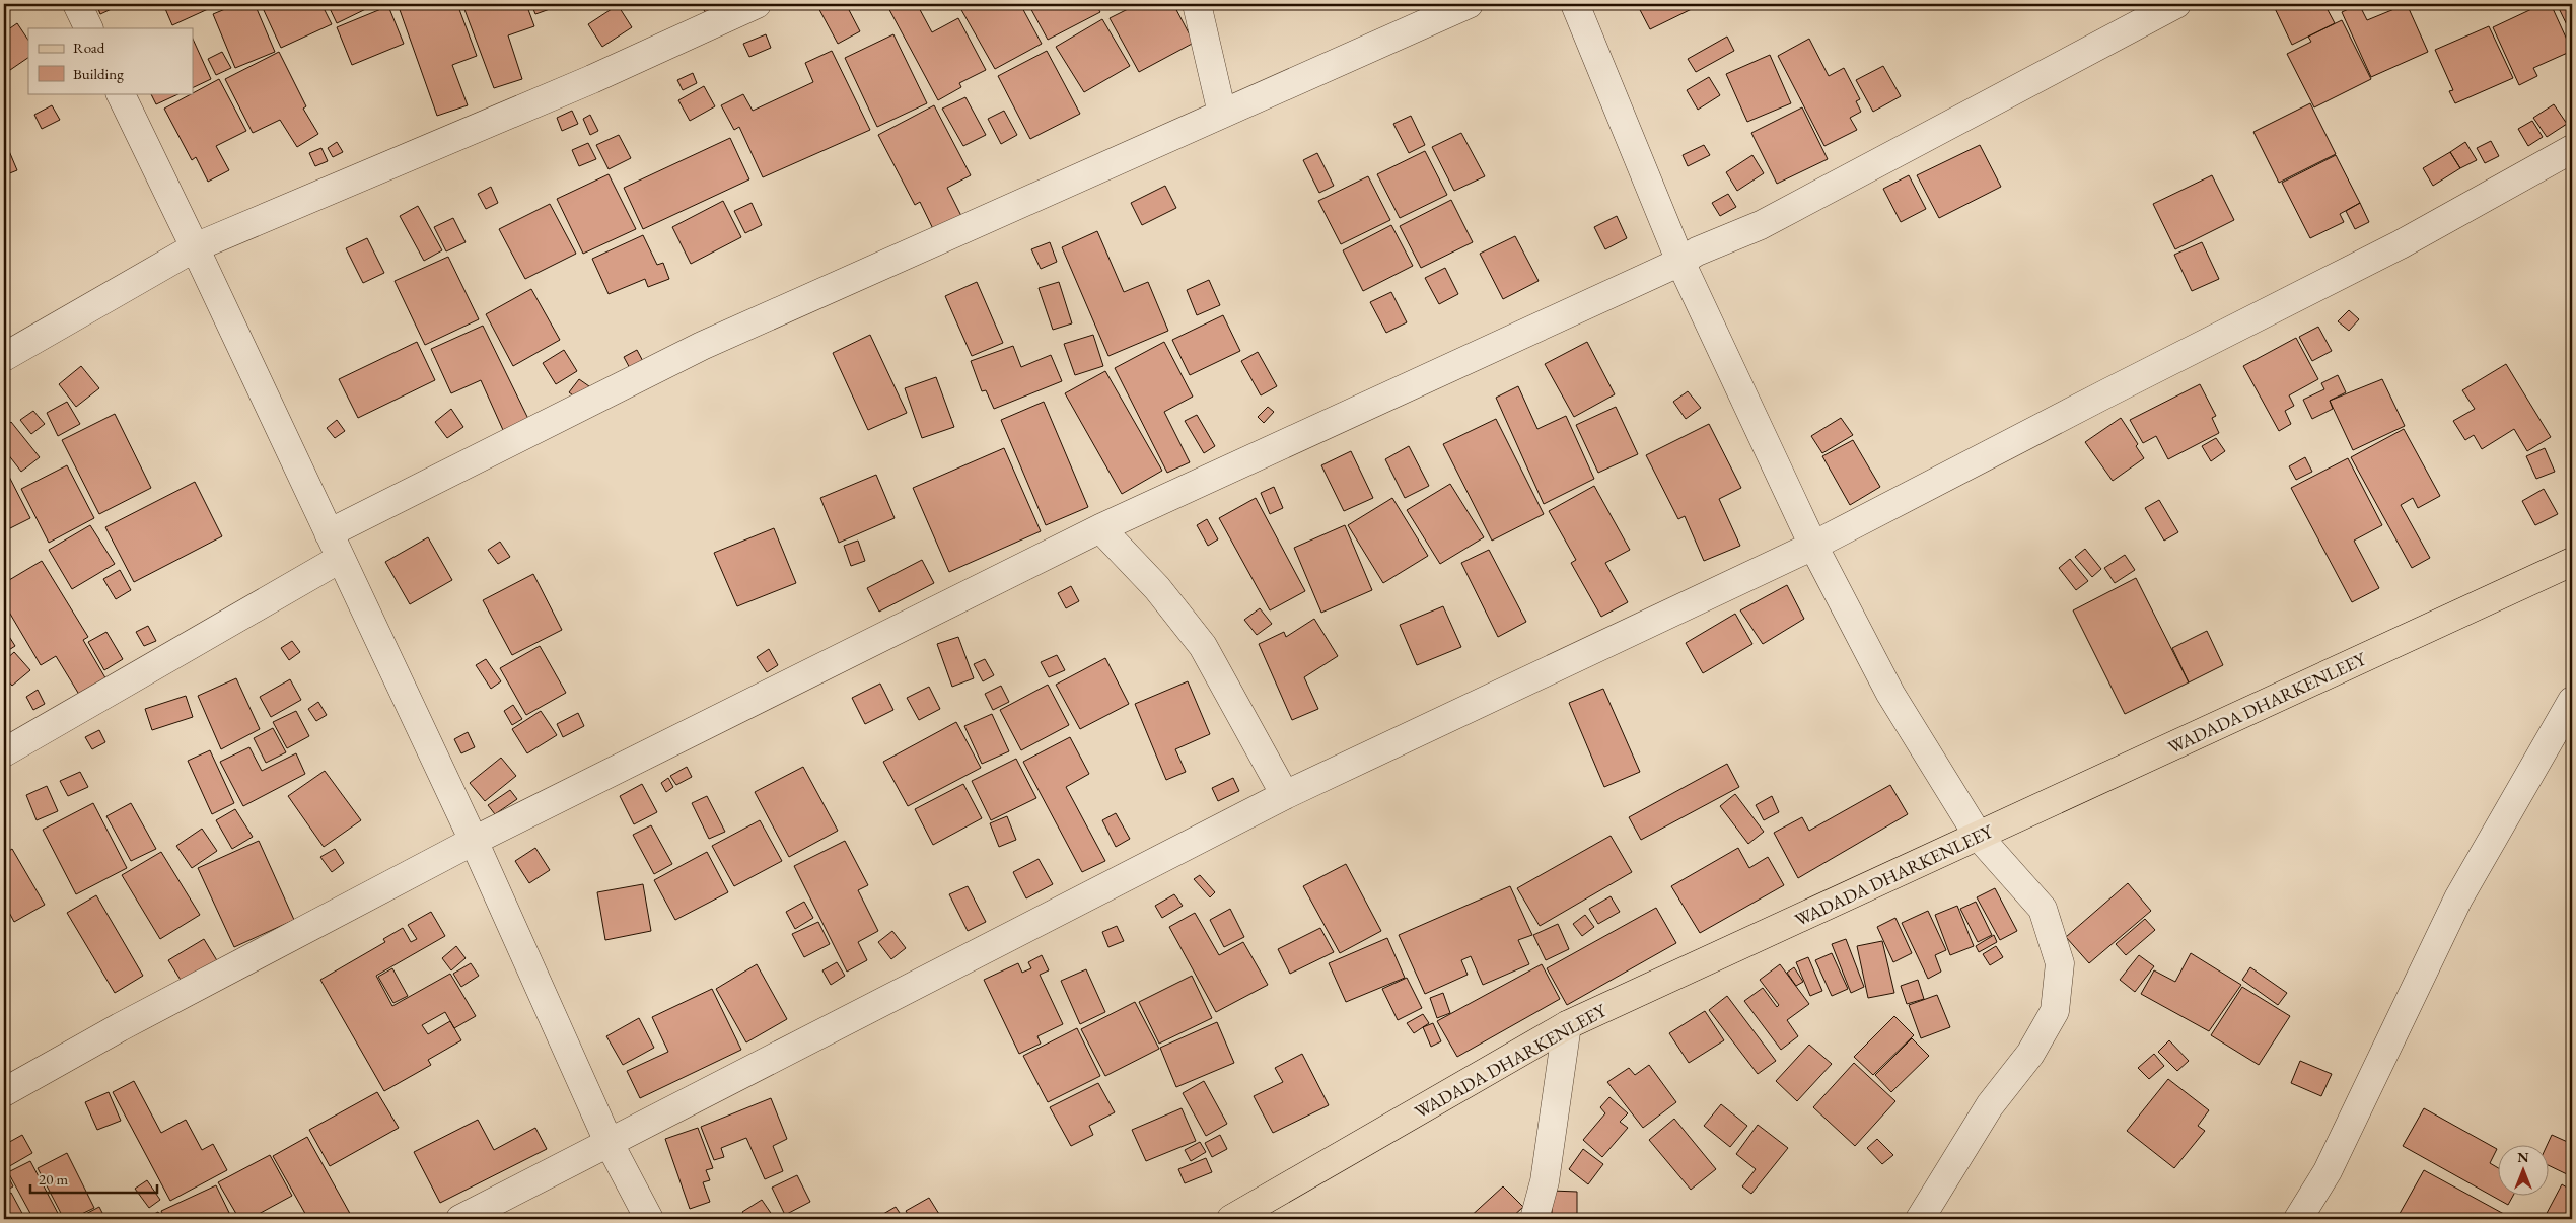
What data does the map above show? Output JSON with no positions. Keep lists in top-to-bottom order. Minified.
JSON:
{"streets":{"main road":["WADADA DHARKENLEEY"]},"legend":["Road","Building"],"scale_bar":"20 m","north":"top"}
